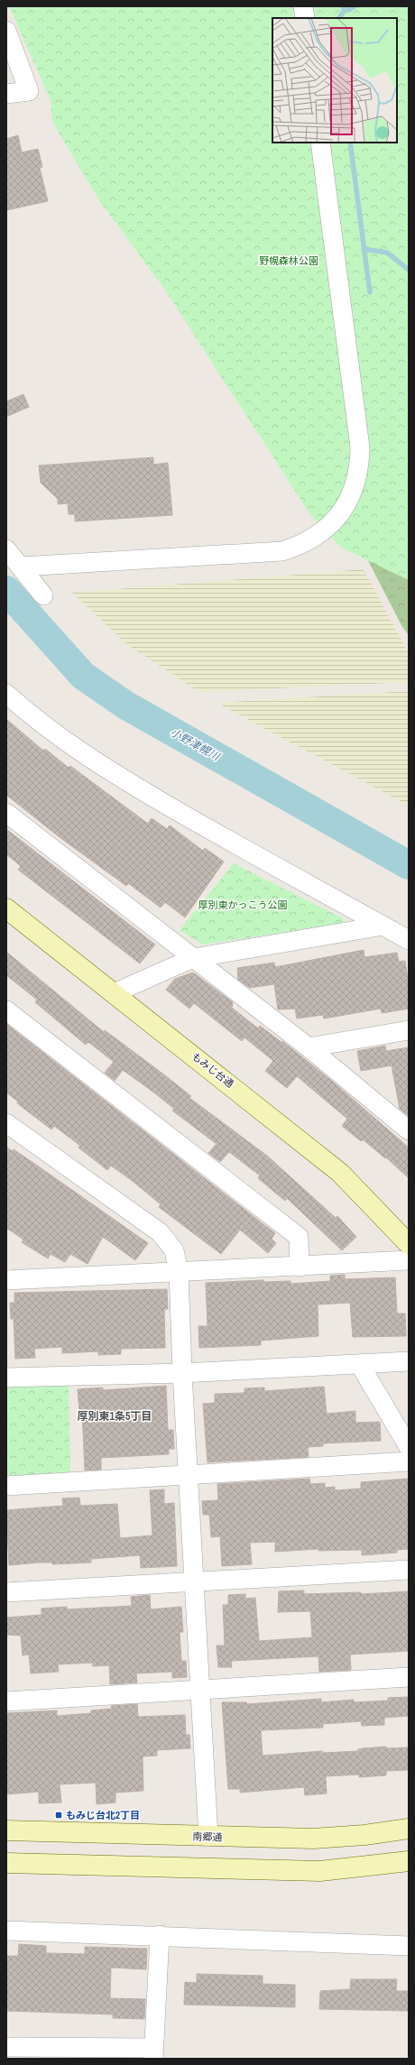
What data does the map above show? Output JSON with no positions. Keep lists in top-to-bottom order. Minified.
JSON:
{"streets":{"street":["もみじ台通","南郷通"]},"districts":["厚別東1条5丁目"],"water":["小野津幌川"],"parks":["野幌森林公園","厚別東かっこう公園"],"places":{"transit":["もみじ台北2丁目"]}}
